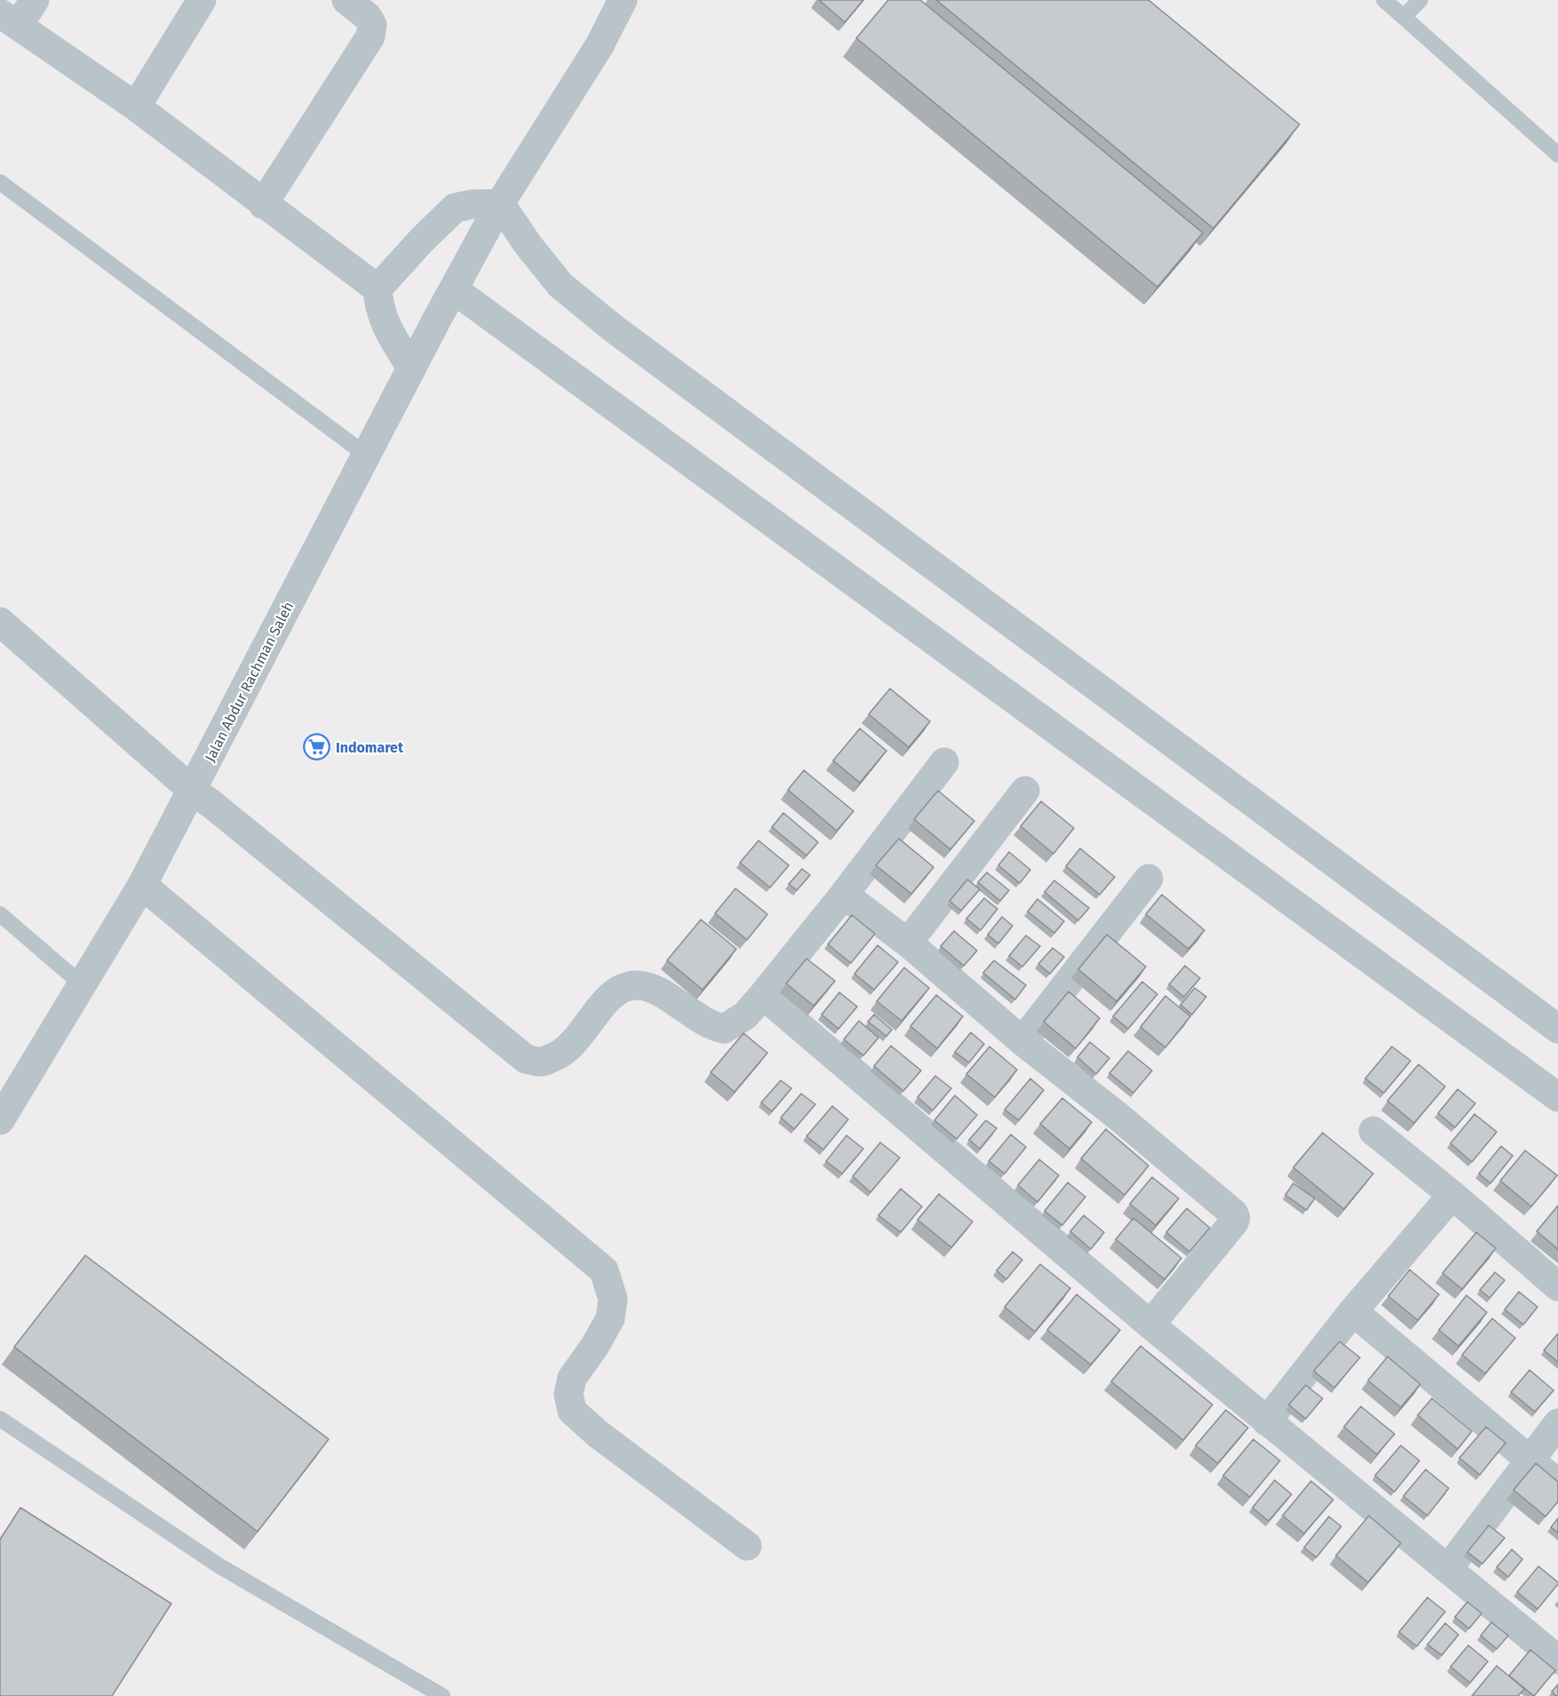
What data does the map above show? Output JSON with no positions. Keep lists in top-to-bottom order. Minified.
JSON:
{"streets":{"street":["Jalan Abdur Rachman Saleh"]},"places":{"supermarket":["Indomaret"]}}
